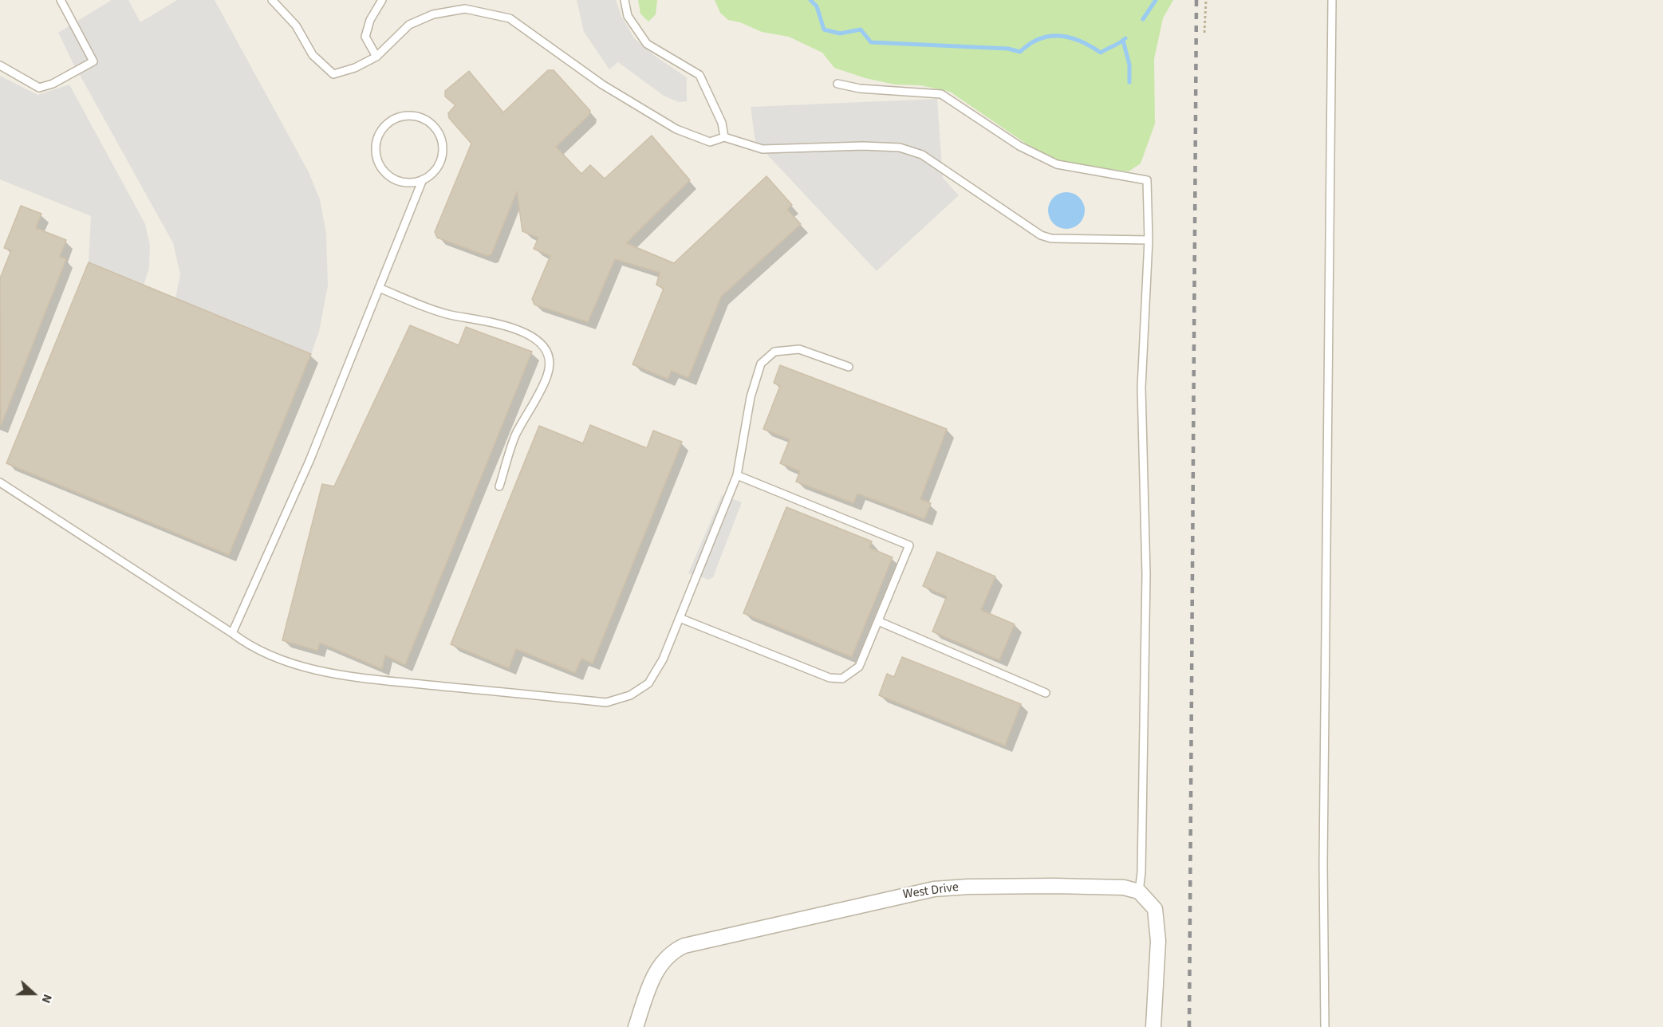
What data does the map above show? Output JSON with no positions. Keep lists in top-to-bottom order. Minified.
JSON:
{"streets":{"street":["West Drive"]},"north":"right"}
